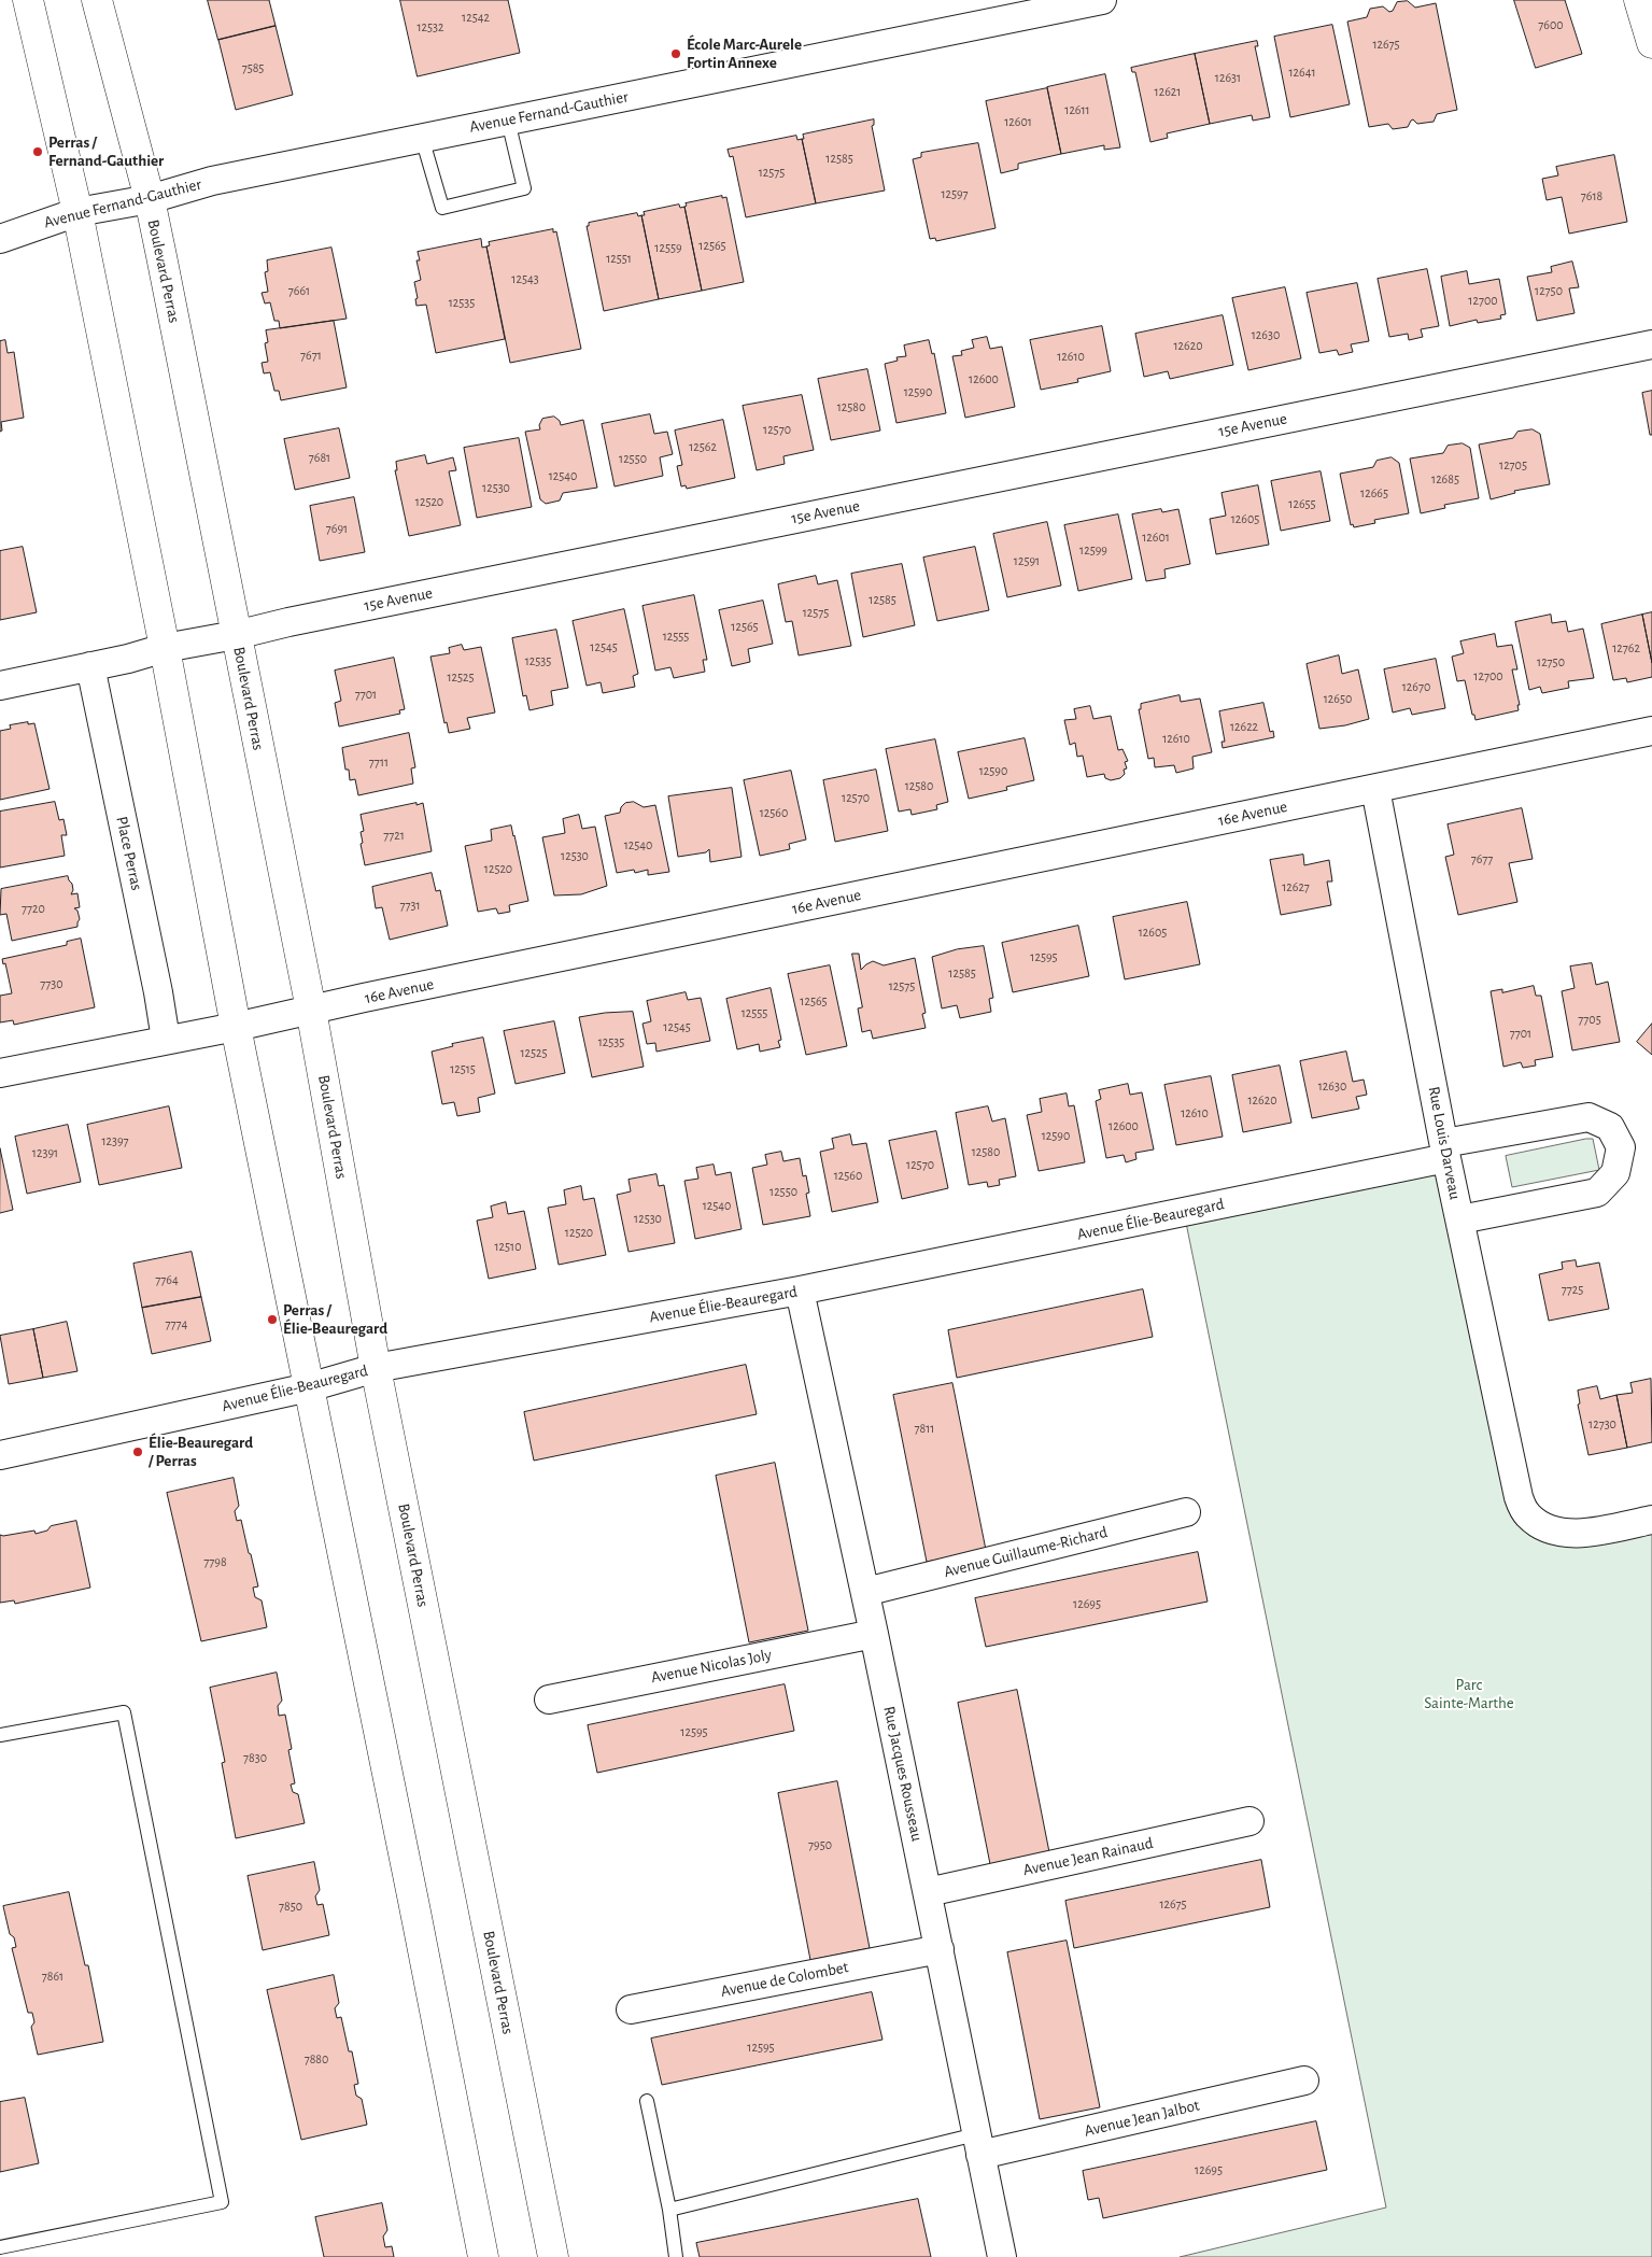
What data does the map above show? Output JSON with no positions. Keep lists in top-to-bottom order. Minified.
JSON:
{"streets":{"main road":["Boulevard Perras"],"street":["Avenue Fernand-Gauthier","15e Avenue","16e Avenue","Place Perras","Rue Louis Darveau","Avenue Élie-Beauregard","Avenue Guillaume-Richard","Avenue Nicolas Joly","Rue Jacques Rousseau","Avenue Jean Rainaud","Avenue de Colombet","Avenue Jean Jalbot"]},"crossings":[["Avenue Fernand-Gauthier","Boulevard Perras"],["Boulevard Perras","15e Avenue"],["Boulevard Perras","16e Avenue"],["Boulevard Perras","Avenue Élie-Beauregard"],["15e Avenue","Place Perras"],["16e Avenue","Place Perras"],["16e Avenue","Rue Louis Darveau"],["Rue Louis Darveau","Avenue Élie-Beauregard"],["Avenue Élie-Beauregard","Rue Jacques Rousseau"],["Avenue Guillaume-Richard","Rue Jacques Rousseau"],["Avenue Nicolas Joly","Rue Jacques Rousseau"],["Rue Jacques Rousseau","Avenue Jean Rainaud"],["Rue Jacques Rousseau","Avenue de Colombet"],["Rue Jacques Rousseau","Avenue Jean Jalbot"]],"parks":["Parc Sainte-Marthe"],"places":["École Marc-Aurele Fortin Annexe","Perras / Fernand-Gauthier","Perras / Élie-Beauregard","Élie-Beauregard / Perras"],"house_numbers":["12542","7600","12532","12675","7585","12641","12631","12621","12611","12601","12585","12575","12597","7618","12565","12559","12551","12543","7661","12750","12700","12535","12630","12620","7671","12610","12600","12590","12580","12570","12562","7681","12550","12705","12540","12685","12530","12665","12520","12655","12605","7691","12601","12599","12591","12585","12575","12565","12555","12545","12762","12535","12750","12700","12525","12670","7701","12650","12622","12610","7711","12590","12580","12570","12560","7721","12540","12530","7677","12520","12627","7731","7720","12605","12595","12585","7730","12575","12565","12555","7705","12545","7701","12535","12525","12515","12630","12620","12610","12600","12590","12397","12580","12391","12570","12560","12550","12540","12530","12520","12510","7764","7725","7774","12730","7811","7798","12695","12595","7830","7950","12675","7850","7861","12595","7880","12695"]}
